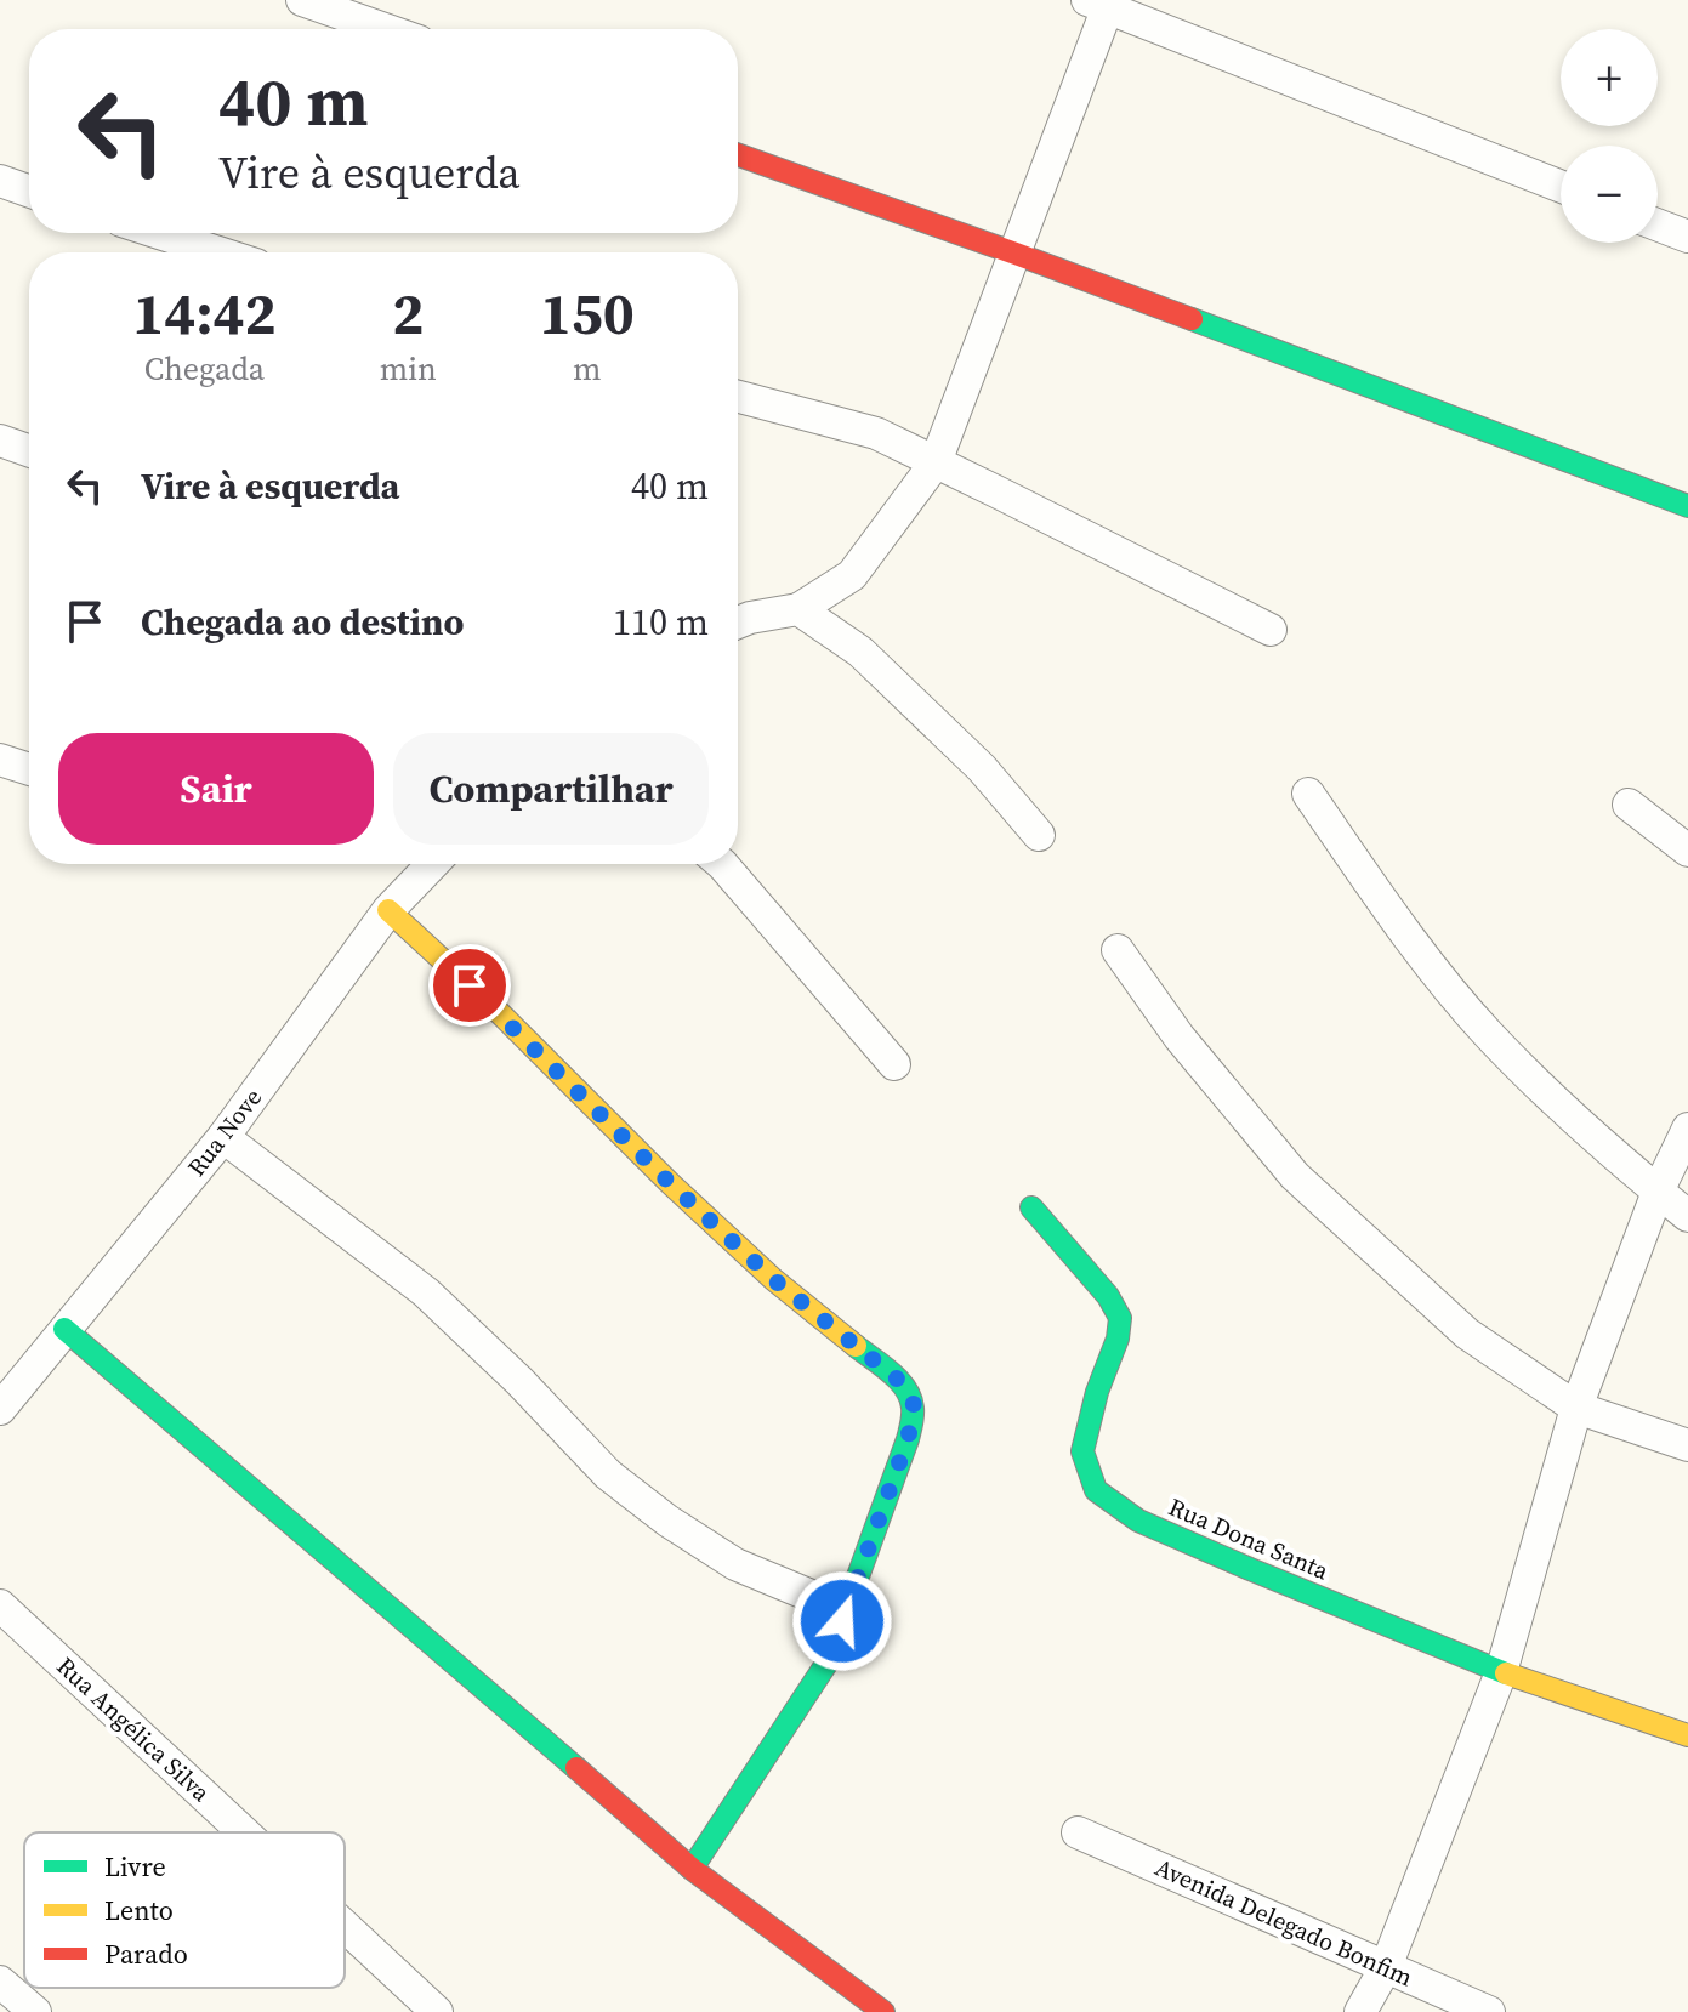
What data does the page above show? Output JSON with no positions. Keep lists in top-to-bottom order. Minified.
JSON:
{"streets":{"street":["Rua Nove","Rua Dona Santa","Rua Angélica Silva","Avenida Delegado Bonfim"]},"legend":["Livre","Lento","Parado"],"page":{"map_buttons":["+","−"],"turn":["40 m","Vire à esquerda"],"eta":["14:42","Chegada","2","min","150","m"],"list":[{"name":"Vire à esquerda","value":"40 m"},{"name":"Chegada ao destino","value":"110 m"}],"buttons":["Sair","Compartilhar"]}}
